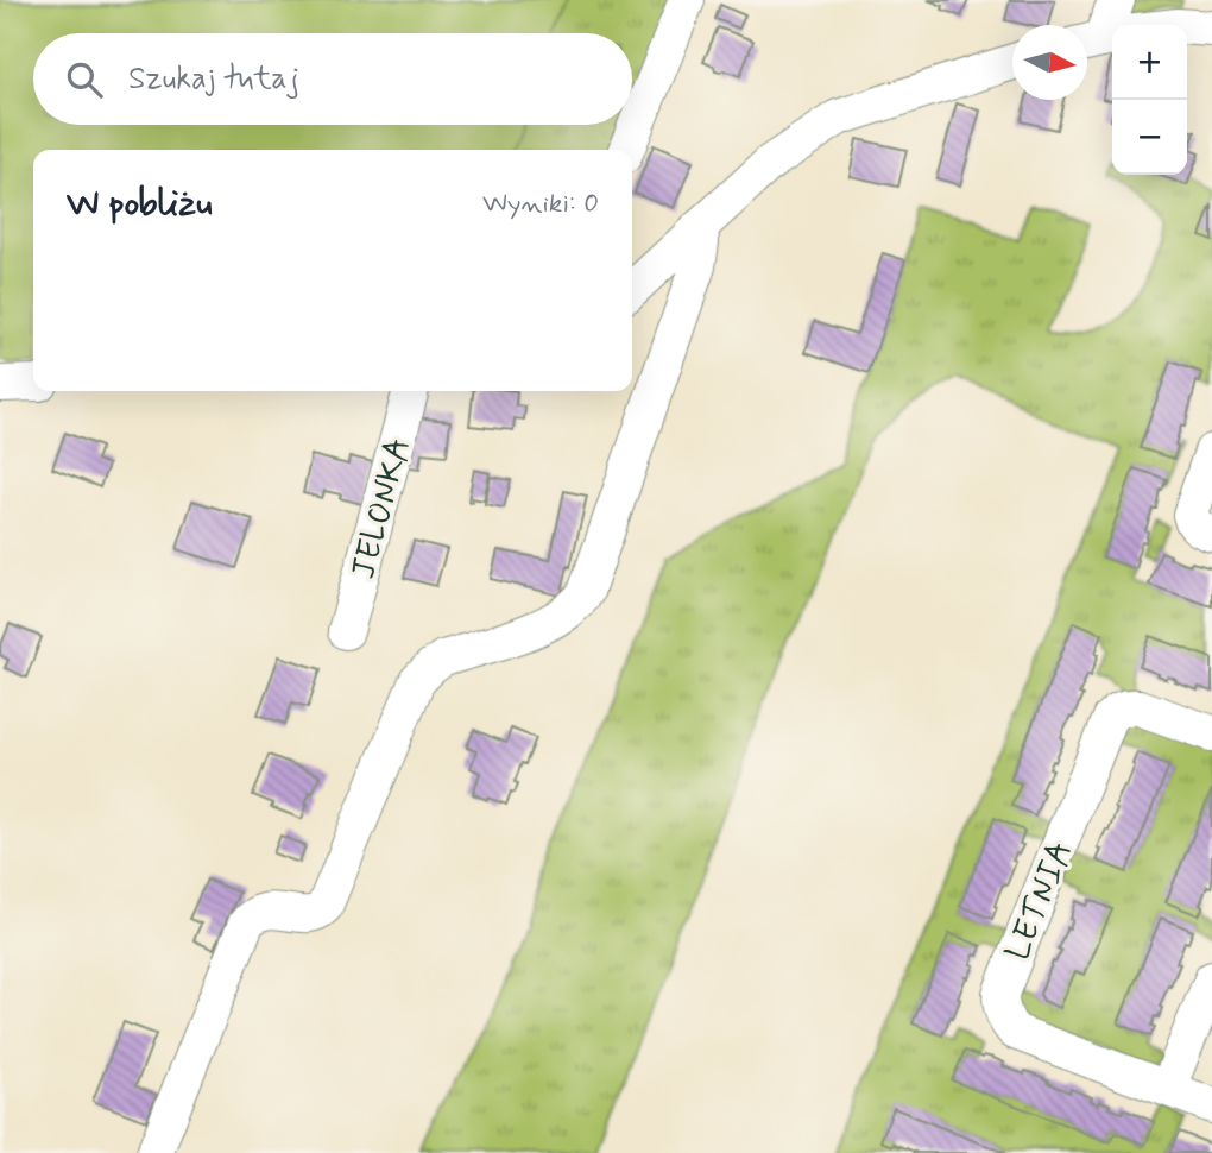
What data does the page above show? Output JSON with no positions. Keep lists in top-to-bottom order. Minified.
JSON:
{"streets":{"street":["JELONKA","LETNIA"]},"north":"right","page":{"map_buttons":["+","−"],"search":"Szukaj tutaj","heading":["W pobliżu","Wyniki: 0"]}}
